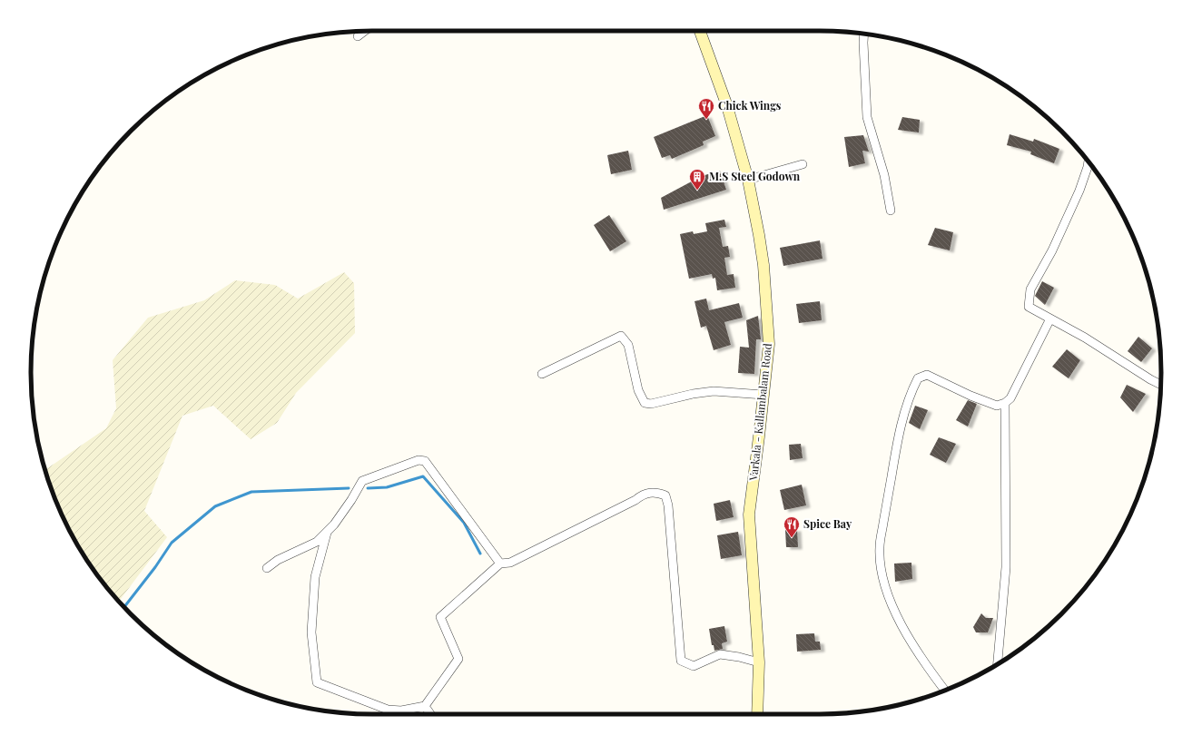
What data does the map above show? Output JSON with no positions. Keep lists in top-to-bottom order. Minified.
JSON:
{"streets":{"main road":["Varkala - Kallambalam Road"]},"places":{"restaurant":["Chick Wings","Spice Bay"],"building":["M.S Steel Godown"]}}
